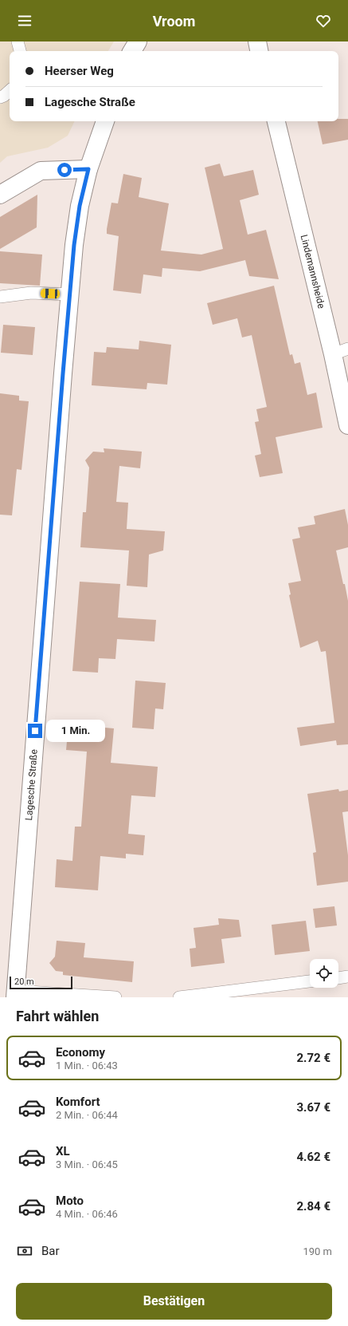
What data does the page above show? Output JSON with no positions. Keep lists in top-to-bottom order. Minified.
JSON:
{"streets":{"street":["Lindemannsheide","Lagesche Straße"]},"scale_bar":"20 m","page":{"header":"Vroom","banner":["Heerser Weg","Lagesche Straße"],"bubble":"1 Min.","scale":"20 m","heading":"Fahrt wählen","list":[{"name":"Economy","note":"1 Min. · 06:43","value":"2.72 €"},{"name":"Komfort","note":"2 Min. · 06:44","value":"3.67 €"},{"name":"XL","note":"3 Min. · 06:45","value":"4.62 €"},{"name":"Moto","note":"4 Min. · 06:46","value":"2.84 €"}],"pay":["Bar","190 m"],"buttons":"Bestätigen"}}
